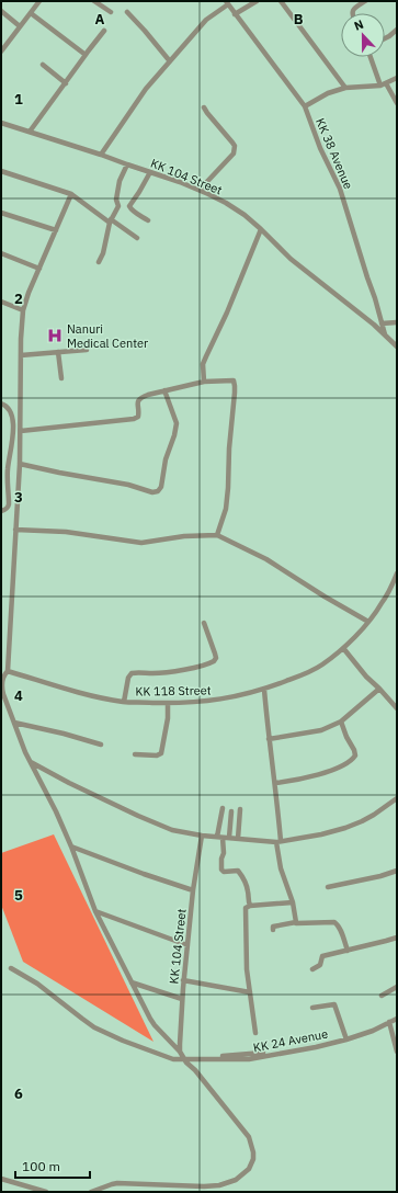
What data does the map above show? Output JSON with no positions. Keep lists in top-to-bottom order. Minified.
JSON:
{"streets":{"street":["KK 38 Avenue","KK 104 Street","KK 118 Street","KK 24 Avenue"]},"crossings":[["KK 38 Avenue","KK 104 Street"]],"places":{"hospital":["Nanuri Medical Center"]},"scale_bar":"100 m","north":"top","grid":{"columns":["A","B"],"rows":["1","2","3","4","5","6"]}}
